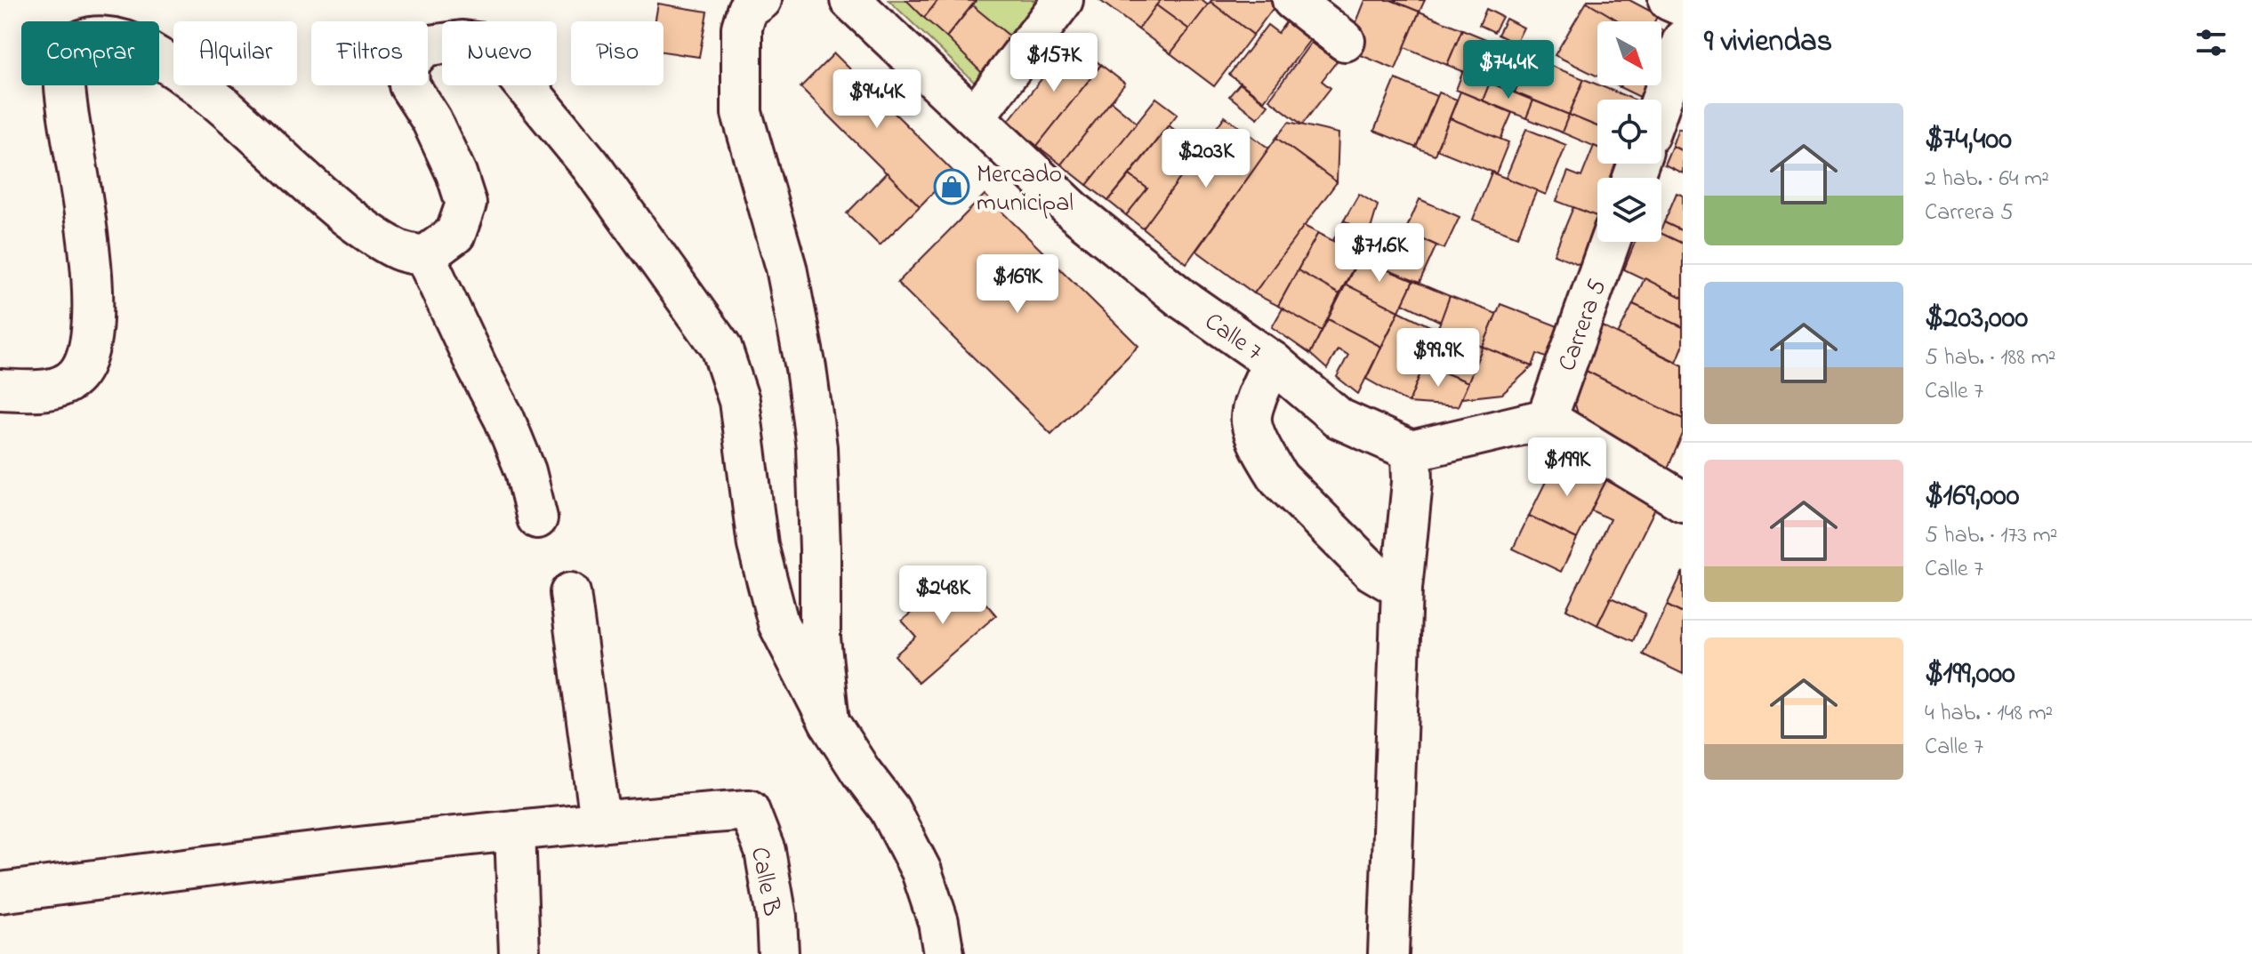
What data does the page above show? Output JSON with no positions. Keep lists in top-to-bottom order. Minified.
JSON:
{"streets":{"street":["Carrera 5","Calle 7","Calle B"]},"places":{"shop":["Mercado municipal"]},"north":"bottom right","page":{"heading":"9 viviendas","chip":["Comprar","Alquilar","Filtros","Nuevo","Piso"],"price":["$157K","$74.4K","$94.4K","$203K","$71.6K","$169K","$99.9K","$199K","$248K"],"list":[{"name":"$74,400","note":"2 hab. · 64 m² · Carrera 5"},{"name":"$203,000","note":"5 hab. · 188 m² · Calle 7"},{"name":"$169,000","note":"5 hab. · 173 m² · Calle 7"},{"name":"$199,000","note":"4 hab. · 148 m² · Calle 7"}]}}
